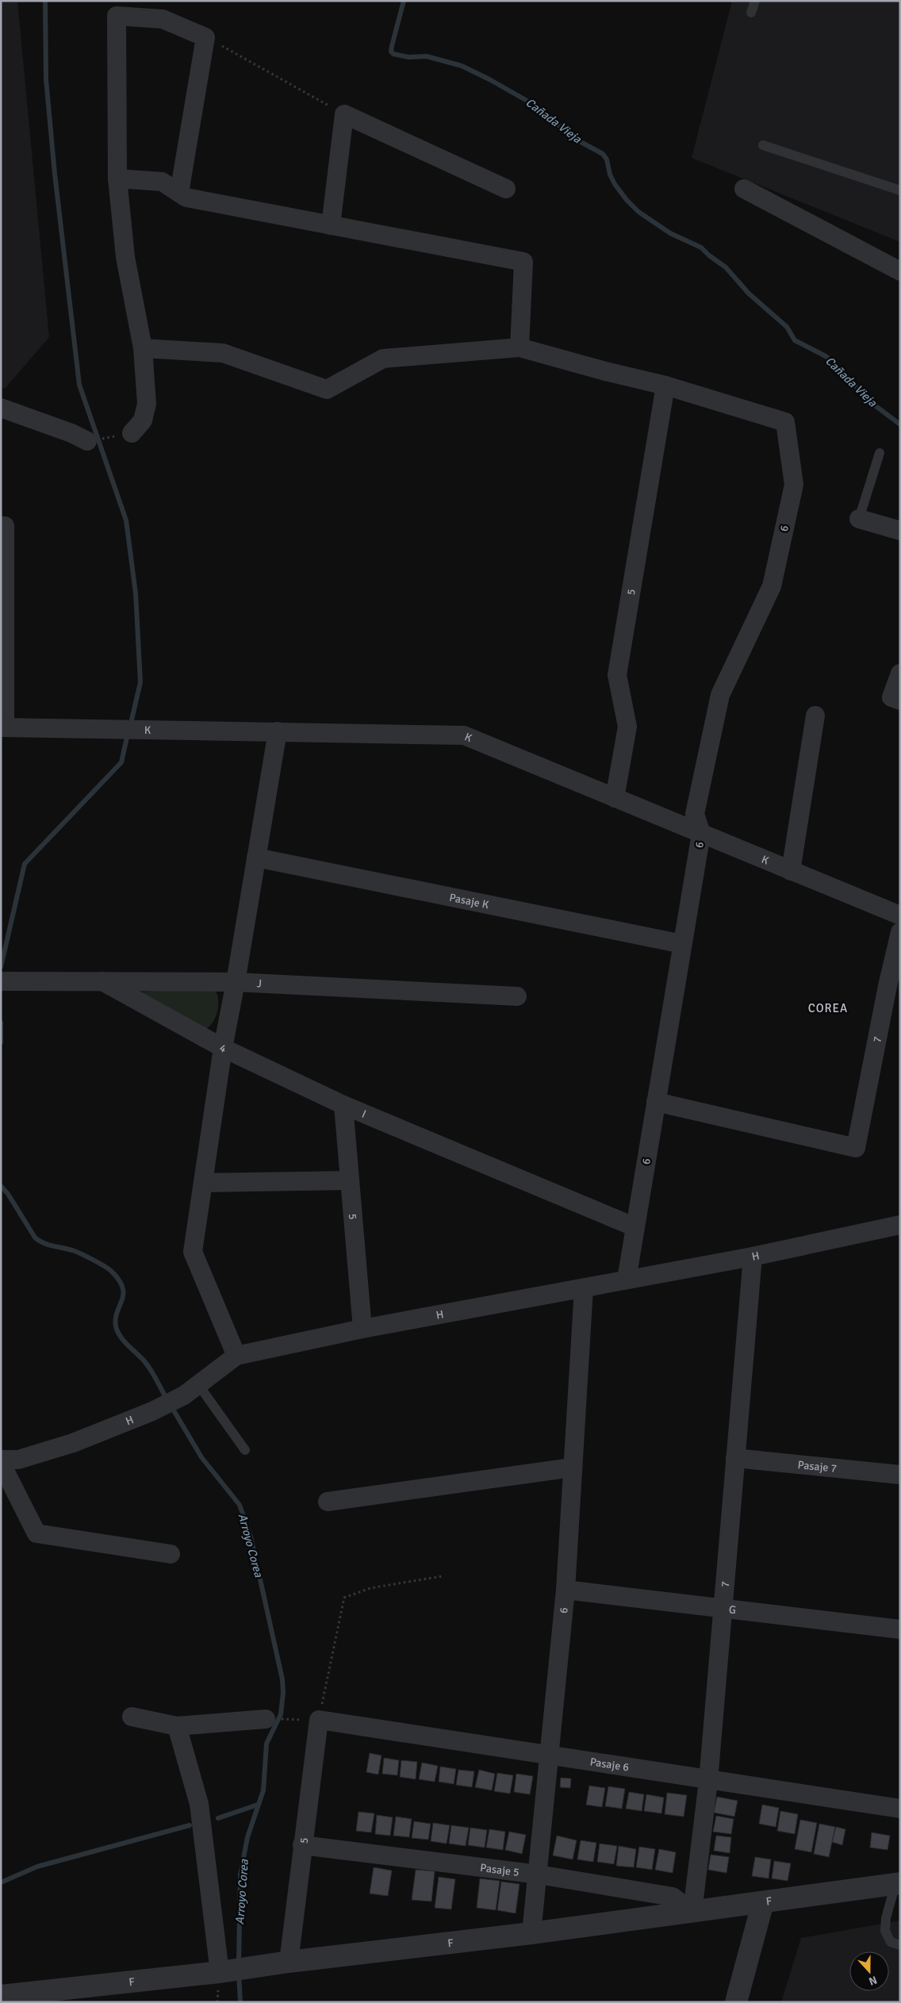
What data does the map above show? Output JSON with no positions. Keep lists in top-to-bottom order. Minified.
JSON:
{"streets":{"street":["6","5","K","Pasaje K","J","7","4","I","H","Pasaje 7","G","Pasaje 6","Pasaje 5","F"]},"crossings":[["6","5"],["6","K"],["6","Pasaje K"],["6","7"],["6","I"],["6","H"],["6","G"],["6","Pasaje 6"],["6","Pasaje 5"],["6","F"],["5","K"],["5","I"],["5","H"],["5","Pasaje 6"],["5","Pasaje 5"],["5","F"],["K","4"],["Pasaje K","4"],["J","4"],["J","I"],["7","H"],["7","Pasaje 7"],["7","G"],["7","Pasaje 6"],["7","Pasaje 5"],["7","F"],["4","I"],["4","H"],["Pasaje 5","F"]],"districts":["COREA"],"water":["Cañada Vieja","Arroyo Corea"],"north":"bottom"}
